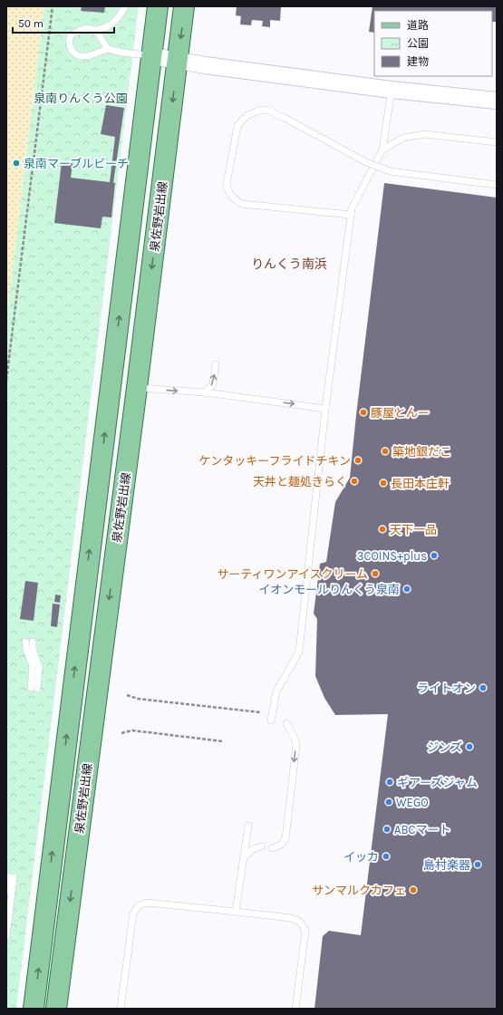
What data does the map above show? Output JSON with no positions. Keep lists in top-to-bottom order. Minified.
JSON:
{"streets":{"main road":["泉佐野岩出線"]},"districts":["りんくう南浜"],"parks":["泉南りんくう公園"],"places":["泉南マーブルビーチ","豚屋とんー","築地銀だこ","ケンタッキーフライドチキン","天丼と麺処きらく","長田本庄軒","天下一品","3COINS+plus","サーティワンアイスクリーム","イオンモールりんくう泉南","ライトオン","ジンズ","ギアーズジャム","WEGO","ABCマート","イッカ","島村楽器","サンマルクカフェ"],"legend":["道路","公園","建物"],"scale_bar":"50 m"}
